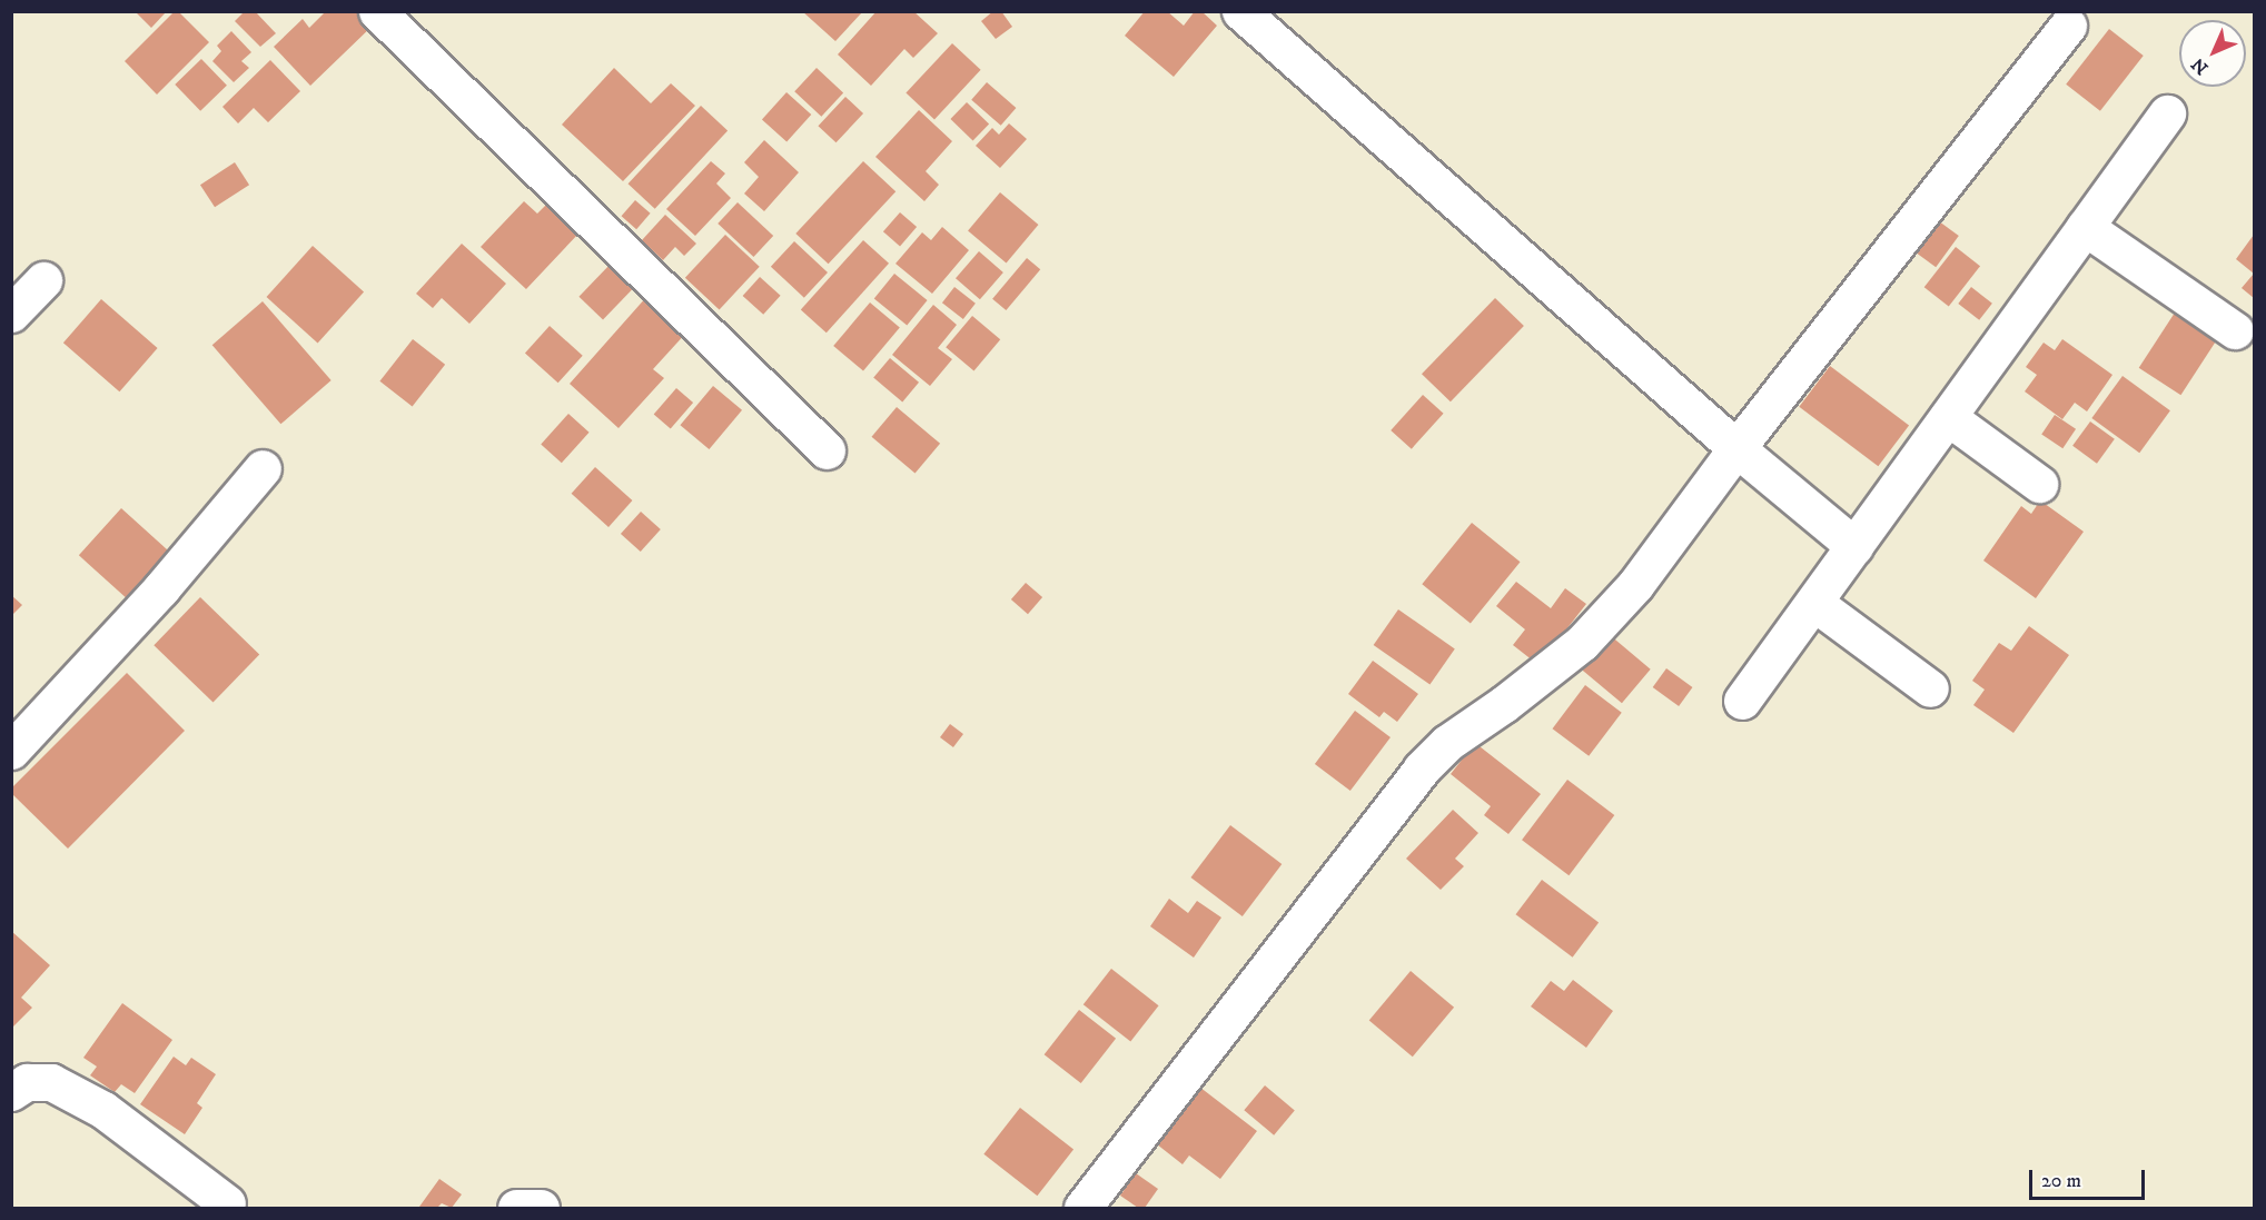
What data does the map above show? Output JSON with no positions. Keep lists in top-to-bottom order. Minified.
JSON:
{"scale_bar":"20 m","north":"bottom left"}
